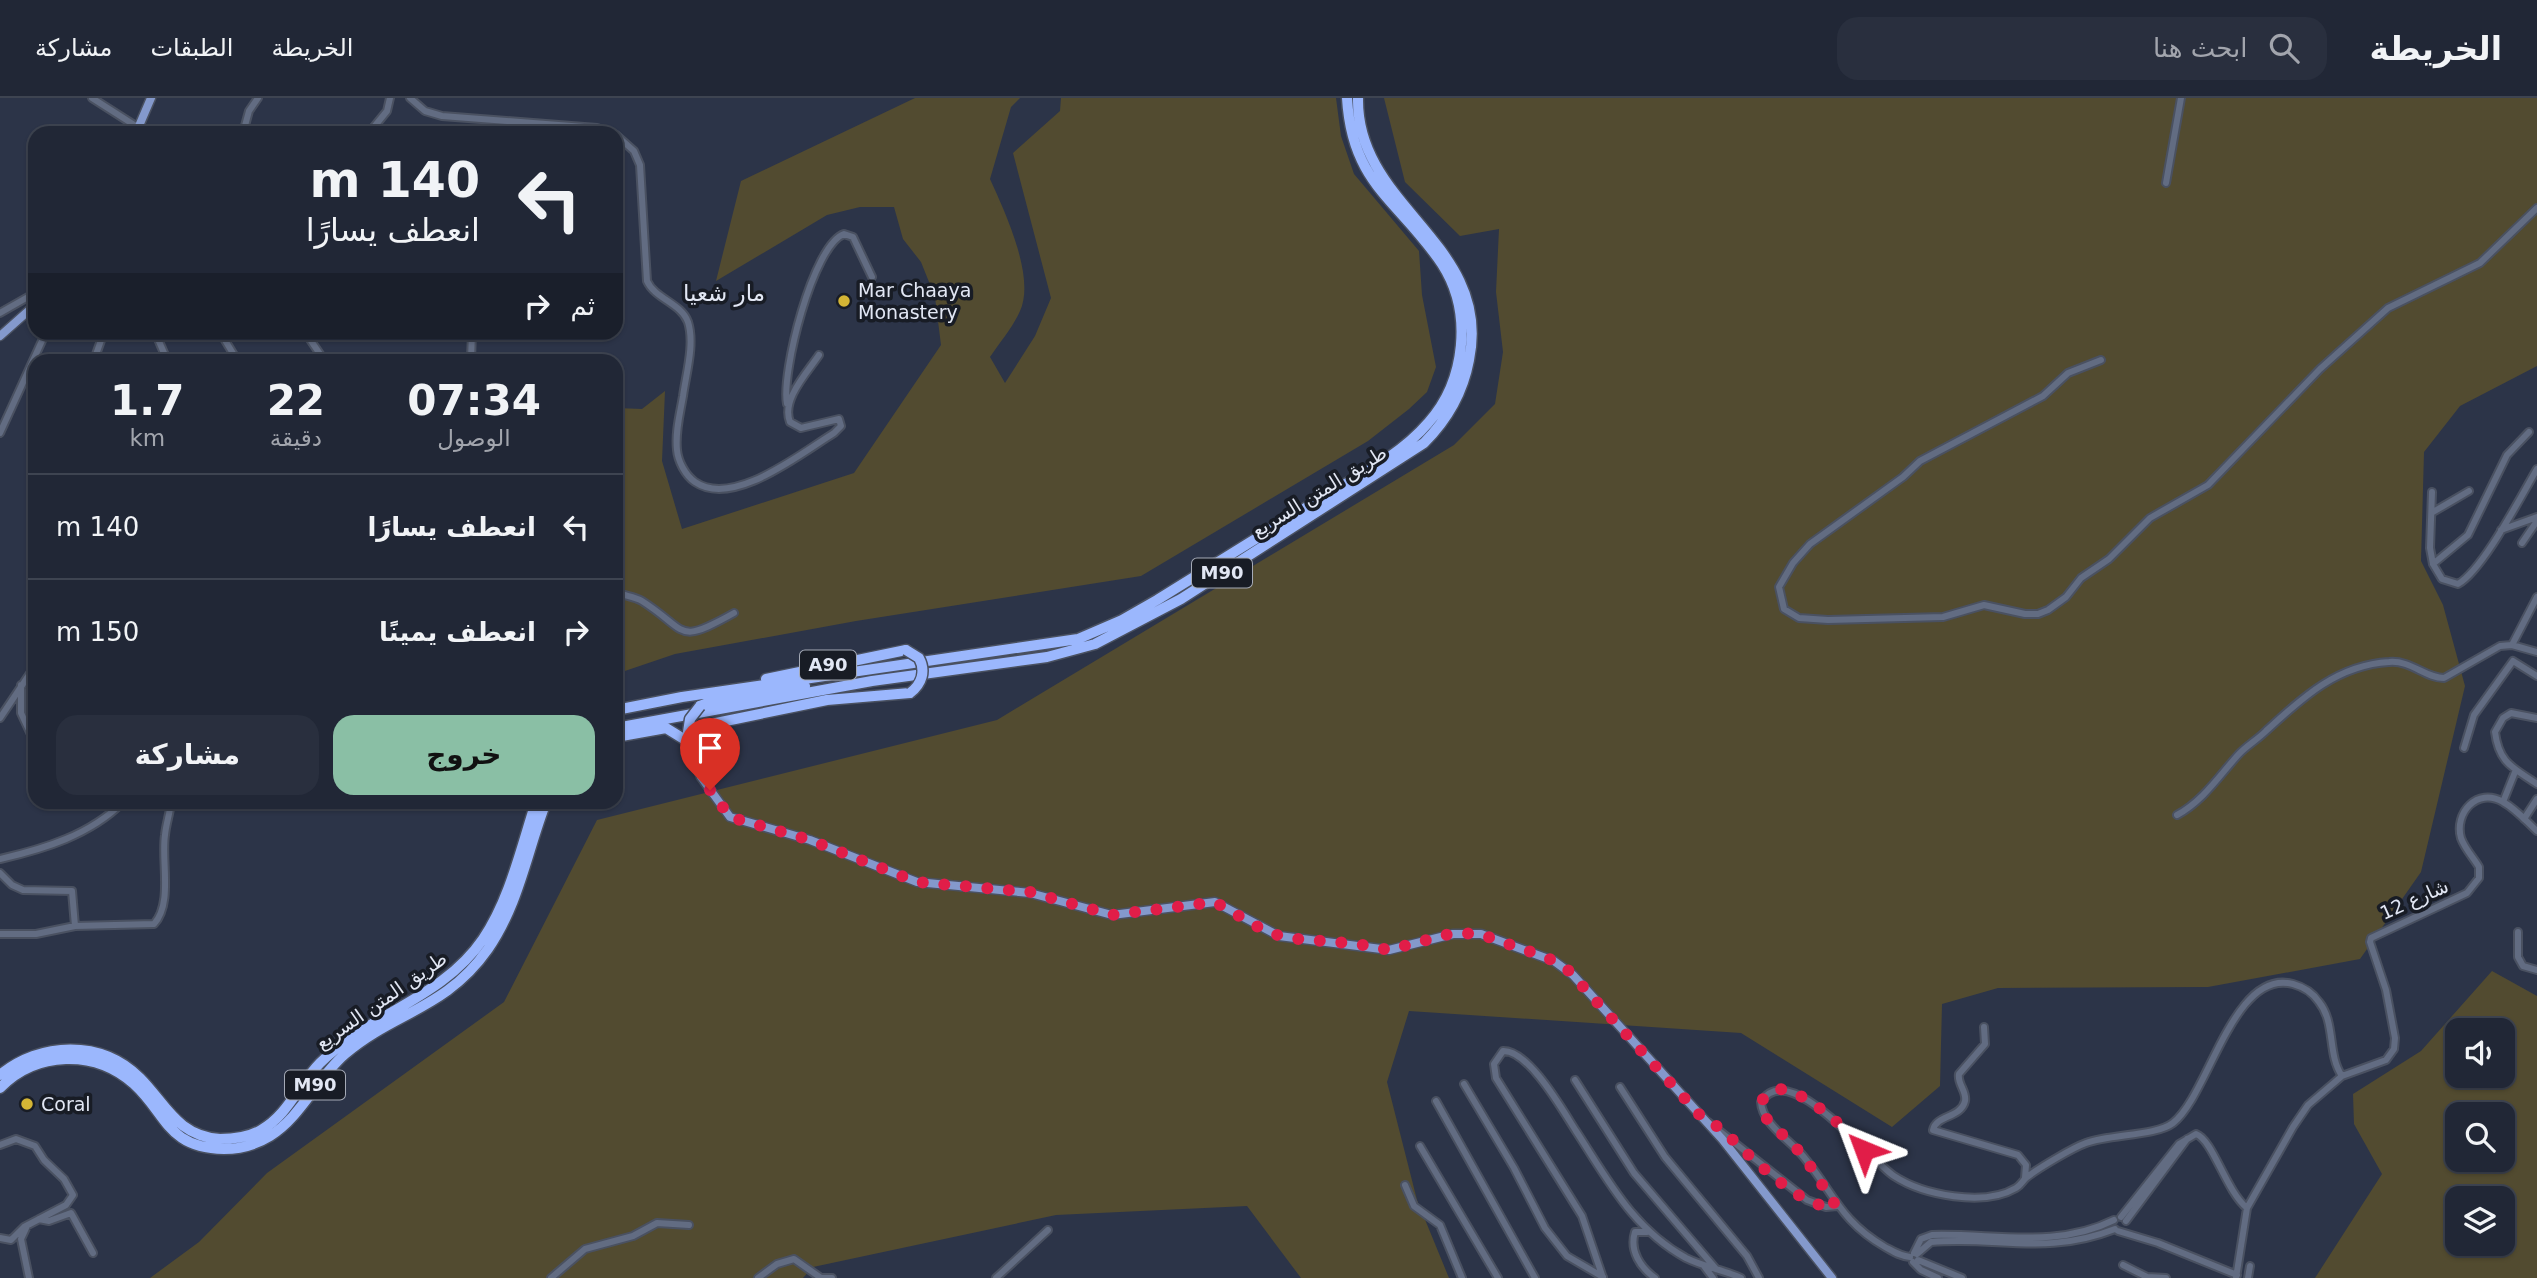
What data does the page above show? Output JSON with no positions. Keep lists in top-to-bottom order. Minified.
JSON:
{"streets":{"highway":["طريق المتن السريع","M90","A90"],"street":["شارع 12"]},"crossings":[["طريق المتن السريع","A90"]],"districts":["مار شعيا"],"places":["Mar Chaaya Monastery","Coral"],"page":{"header":"الخريطة","search":"ابحث هنا","nav":["الخريطة","الطبقات","مشاركة"],"turn":["140 m","انعطف يسارًا"],"then":"ثم","eta":["07:34","الوصول","22","دقيقة","1.7","km"],"list":[{"name":"انعطف يسارًا","value":"140 m"},{"name":"انعطف يمينًا","value":"150 m"}],"buttons":["خروج","مشاركة"]}}
